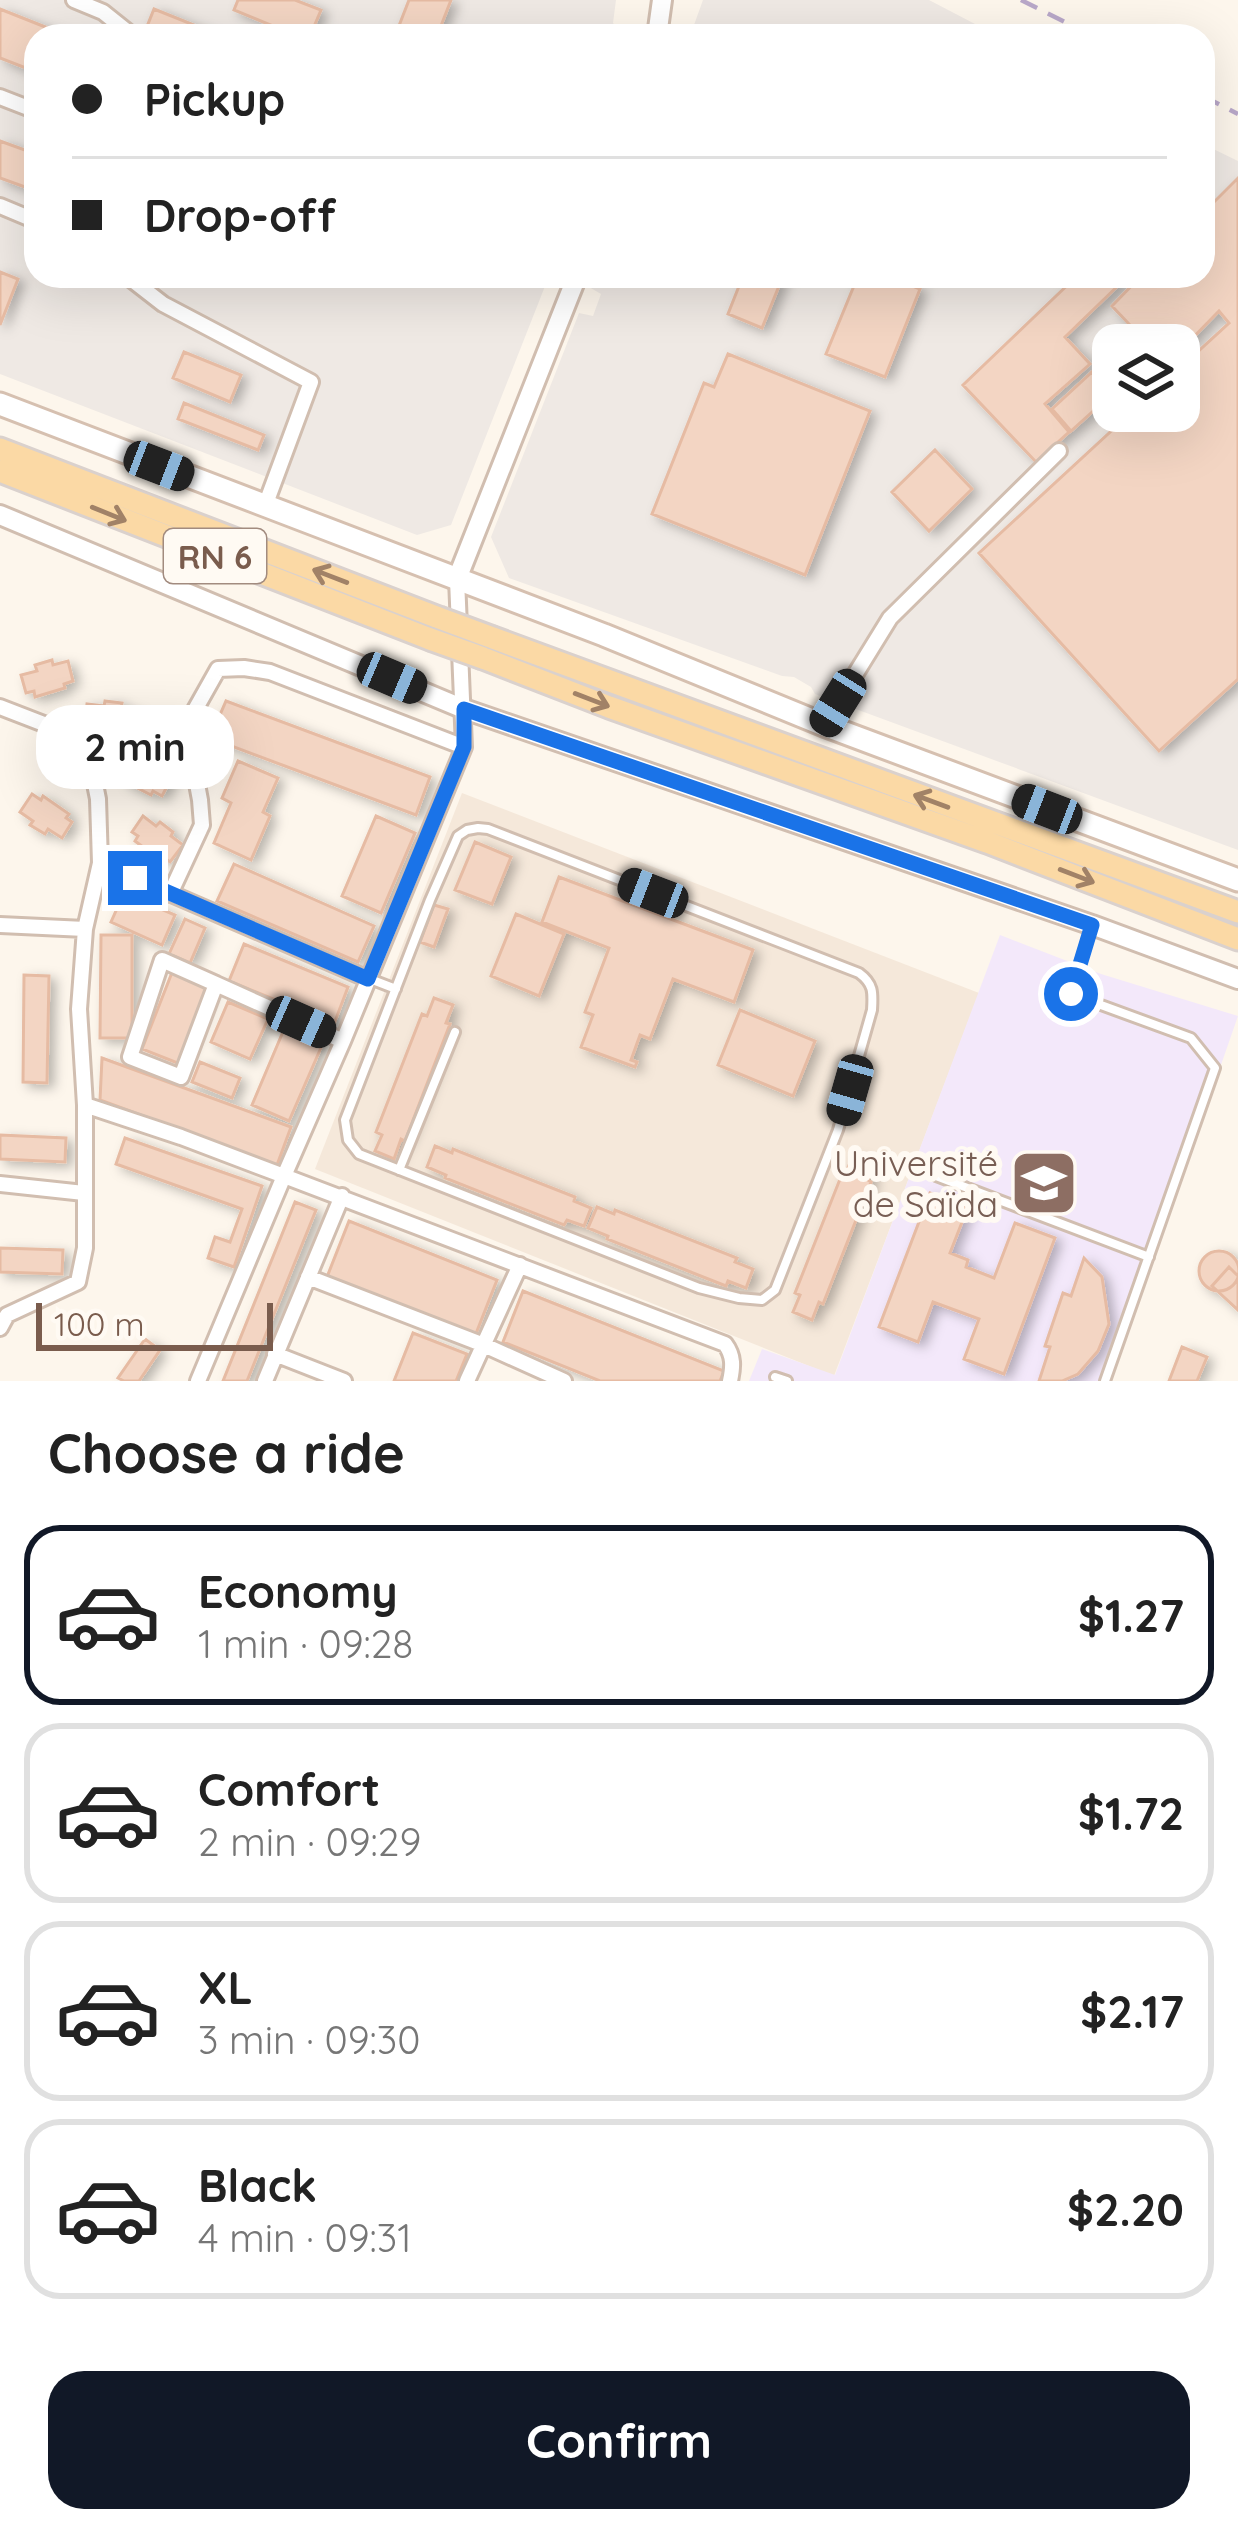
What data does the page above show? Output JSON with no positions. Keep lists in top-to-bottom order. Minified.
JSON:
{"streets":{"main road":["RN 6"]},"places":{"school or university":["Université de Saïda"]},"scale_bar":"100 m","page":{"banner":["Pickup","Drop-off"],"bubble":"2 min","scale":"100 m","heading":"Choose a ride","list":[{"name":"Economy","note":"1 min · 09:28","value":"$1.27"},{"name":"Comfort","note":"2 min · 09:29","value":"$1.72"},{"name":"XL","note":"3 min · 09:30","value":"$2.17"},{"name":"Black","note":"4 min · 09:31","value":"$2.20"}],"buttons":"Confirm"}}
